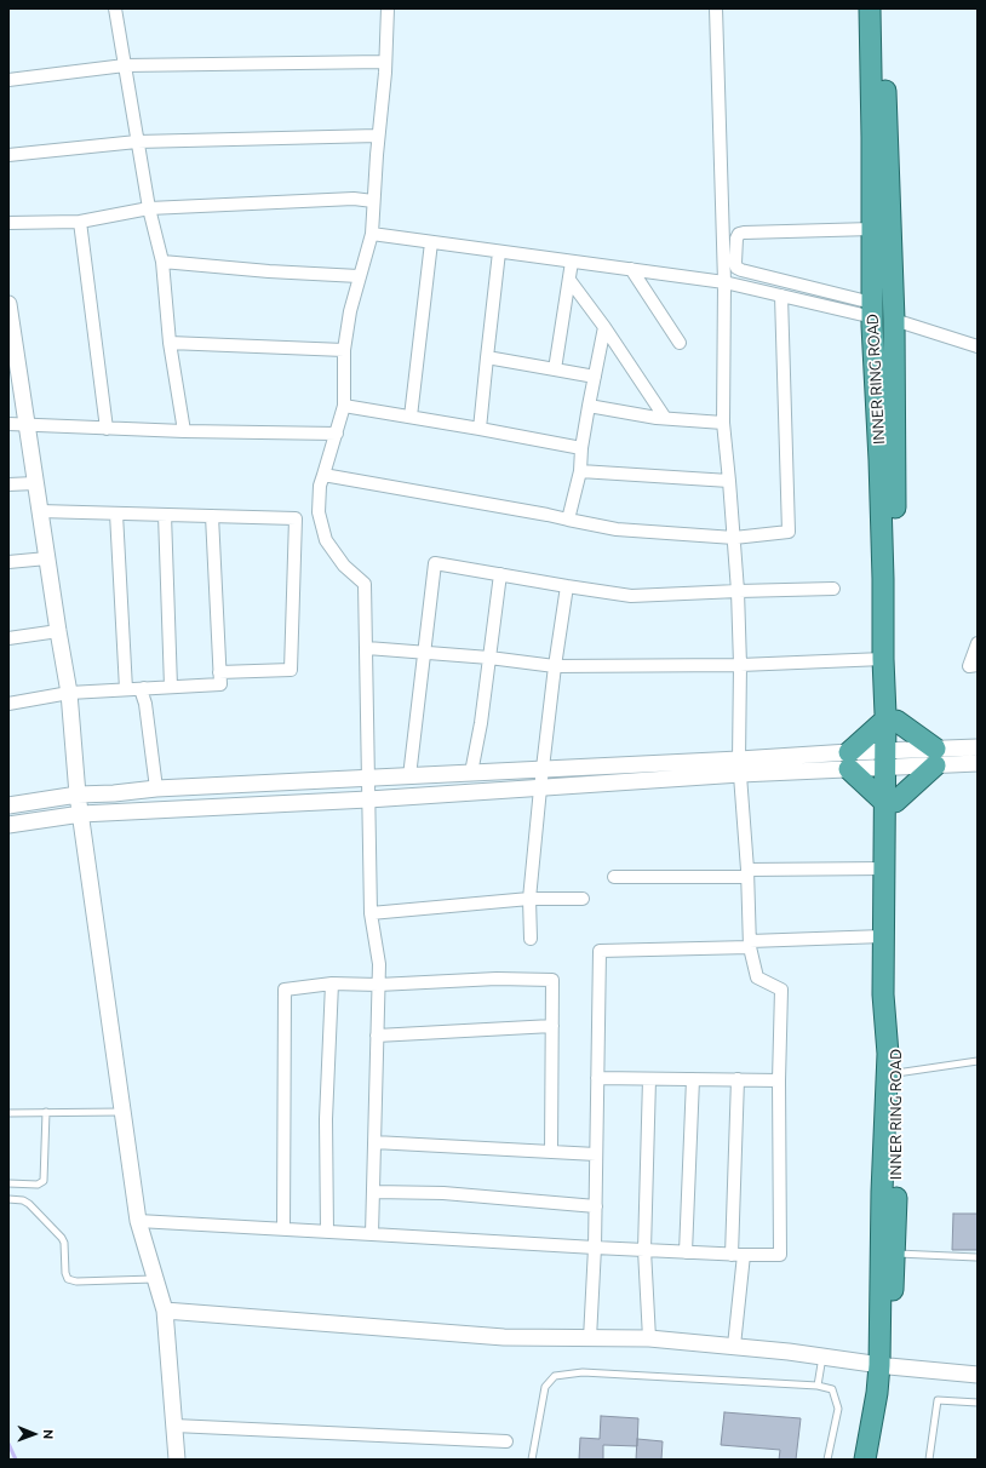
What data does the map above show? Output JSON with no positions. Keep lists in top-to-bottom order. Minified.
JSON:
{"streets":{"highway":["INNER RING ROAD"]},"north":"right"}
